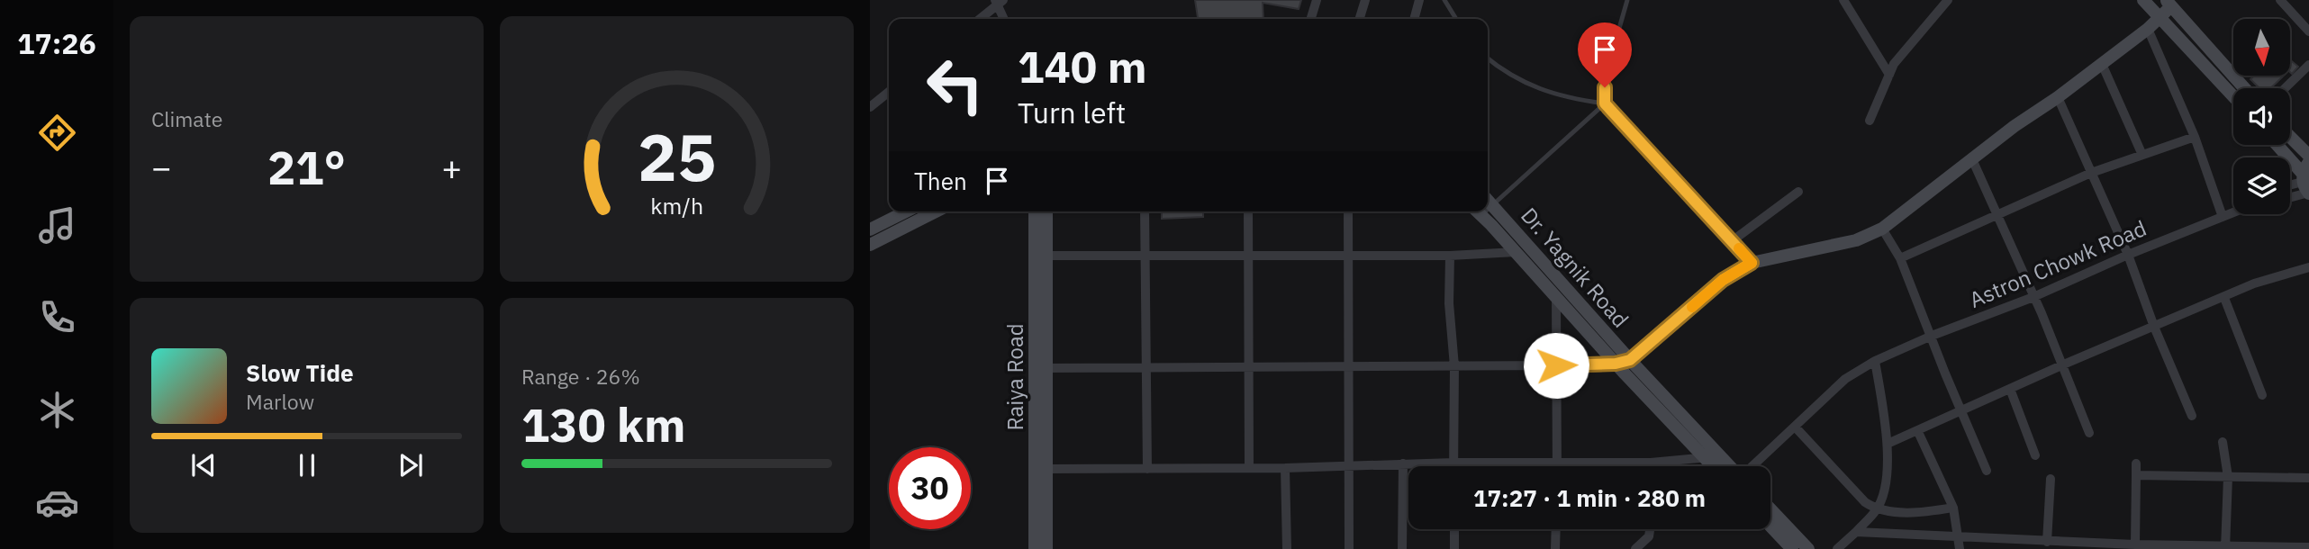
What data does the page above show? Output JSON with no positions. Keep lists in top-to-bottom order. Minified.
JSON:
{"streets":{"street":["Astron Chowk Road","Dr. Yagnik Road","Raiya Road"]},"north":"bottom","page":{"tabs":"17:26","tile":["Climate",["Range · 26%","130 km"]],"turn":["140 m","Turn left"],"heat":["−","21°","+"],"then":"Then","song":["Slow Tide","Marlow"],"limit":"30","trip":"17:27 · 1 min · 280 m","gauge":["25","km/h"]}}
